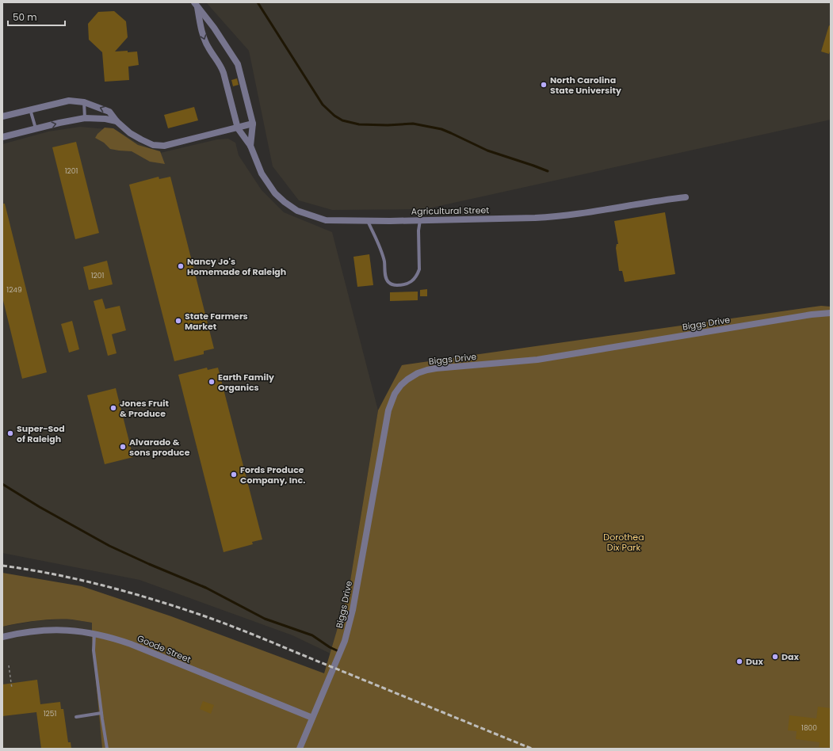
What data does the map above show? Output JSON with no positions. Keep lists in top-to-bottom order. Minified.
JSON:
{"streets":{"street":["Agricultural Street","Biggs Drive","Goode Street"]},"crossings":[["Biggs Drive","Goode Street"]],"parks":["Dorothea Dix Park"],"places":["North Carolina State University","Nancy Jo's Homemade of Raleigh","State Farmers Market","Earth Family Organics","Jones Fruit & Produce","Super-Sod of Raleigh","Alvarado & sons produce","Fords Produce Company, Inc.","Dax","Dux"],"house_numbers":["1201","1201","1249","1251","1800"],"scale_bar":"50 m"}
